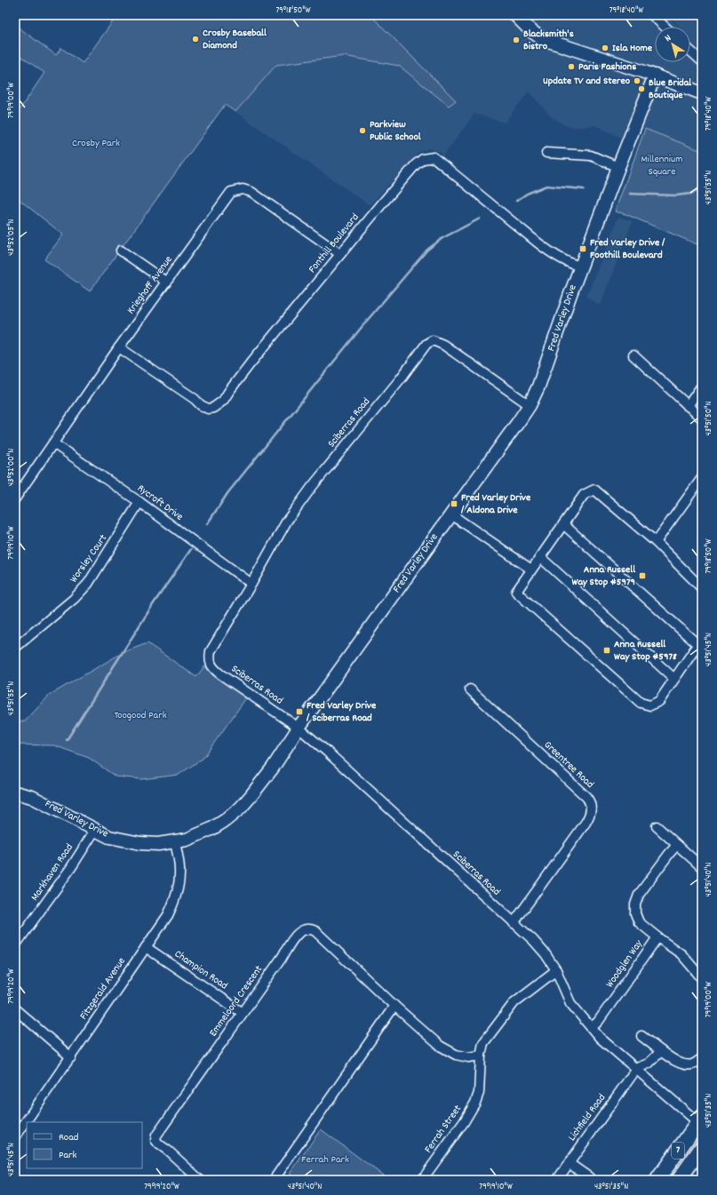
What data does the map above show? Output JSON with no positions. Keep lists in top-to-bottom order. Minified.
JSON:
{"streets":{"main road":["7"],"street":["Fonthill Boulevard","Krieghoff Avenue","Fred Varley Drive","Sciberras Road","Rycroft Drive","Worsley Court","Greentree Road","Markhaven Road","Woodglen Way","Champion Road","Fitzgerald Avenue","Emmeloord Crescent","Lichfield Road","Ferrah Street"]},"crossings":[["Fonthill Boulevard","Krieghoff Avenue"],["Fonthill Boulevard","Fred Varley Drive"],["Krieghoff Avenue","Rycroft Drive"],["Fred Varley Drive","Sciberras Road"],["Fred Varley Drive","Markhaven Road"],["Fred Varley Drive","Fitzgerald Avenue"],["Sciberras Road","Rycroft Drive"],["Sciberras Road","Greentree Road"],["Sciberras Road","Woodglen Way"],["Sciberras Road","Lichfield Road"],["Sciberras Road","Ferrah Street"],["Sciberras Road","7"],["Rycroft Drive","Worsley Court"],["Champion Road","Fitzgerald Avenue"],["Champion Road","Emmeloord Crescent"],["Emmeloord Crescent","Ferrah Street"]],"parks":["Crosby Park","Millennium Square","Toogood Park","Ferrah Park"],"places":{"other":["Crosby Baseball Diamond","Blacksmith's Bistro","Isla Home","Paris Fashions","Update TV and Stereo","Blue Bridal Boutique","Parkview Public School"],"transit":["Fred Varley Drive / Foothill Boulevard","Fred Varley Drive / Aldona Drive","Anna Russell Way Stop #5979","Anna Russell Way Stop #5978","Fred Varley Drive / Sciberras Road"]},"legend":["Road","Park"],"north":"top left","coordinates":["79°18'50\"W","79°18'40\"W","79°19'00\"W","43°51'55\"N","43°52'05\"N","43°51'50\"N","43°52'00\"N","79°19'10\"W","43°51'45\"N","43°51'40\"N","79°19'20\"W","43°51'35\"N"]}
